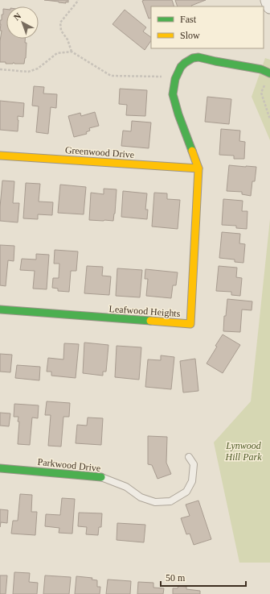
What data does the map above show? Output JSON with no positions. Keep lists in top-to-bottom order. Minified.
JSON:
{"streets":{"street":["Greenwood Drive","Leafwood Heights","Parkwood Drive"]},"crossings":[["Greenwood Drive","Leafwood Heights"]],"parks":["Lynwood Hill Park"],"legend":["Fast","Slow"],"scale_bar":"50 m","north":"top left"}
